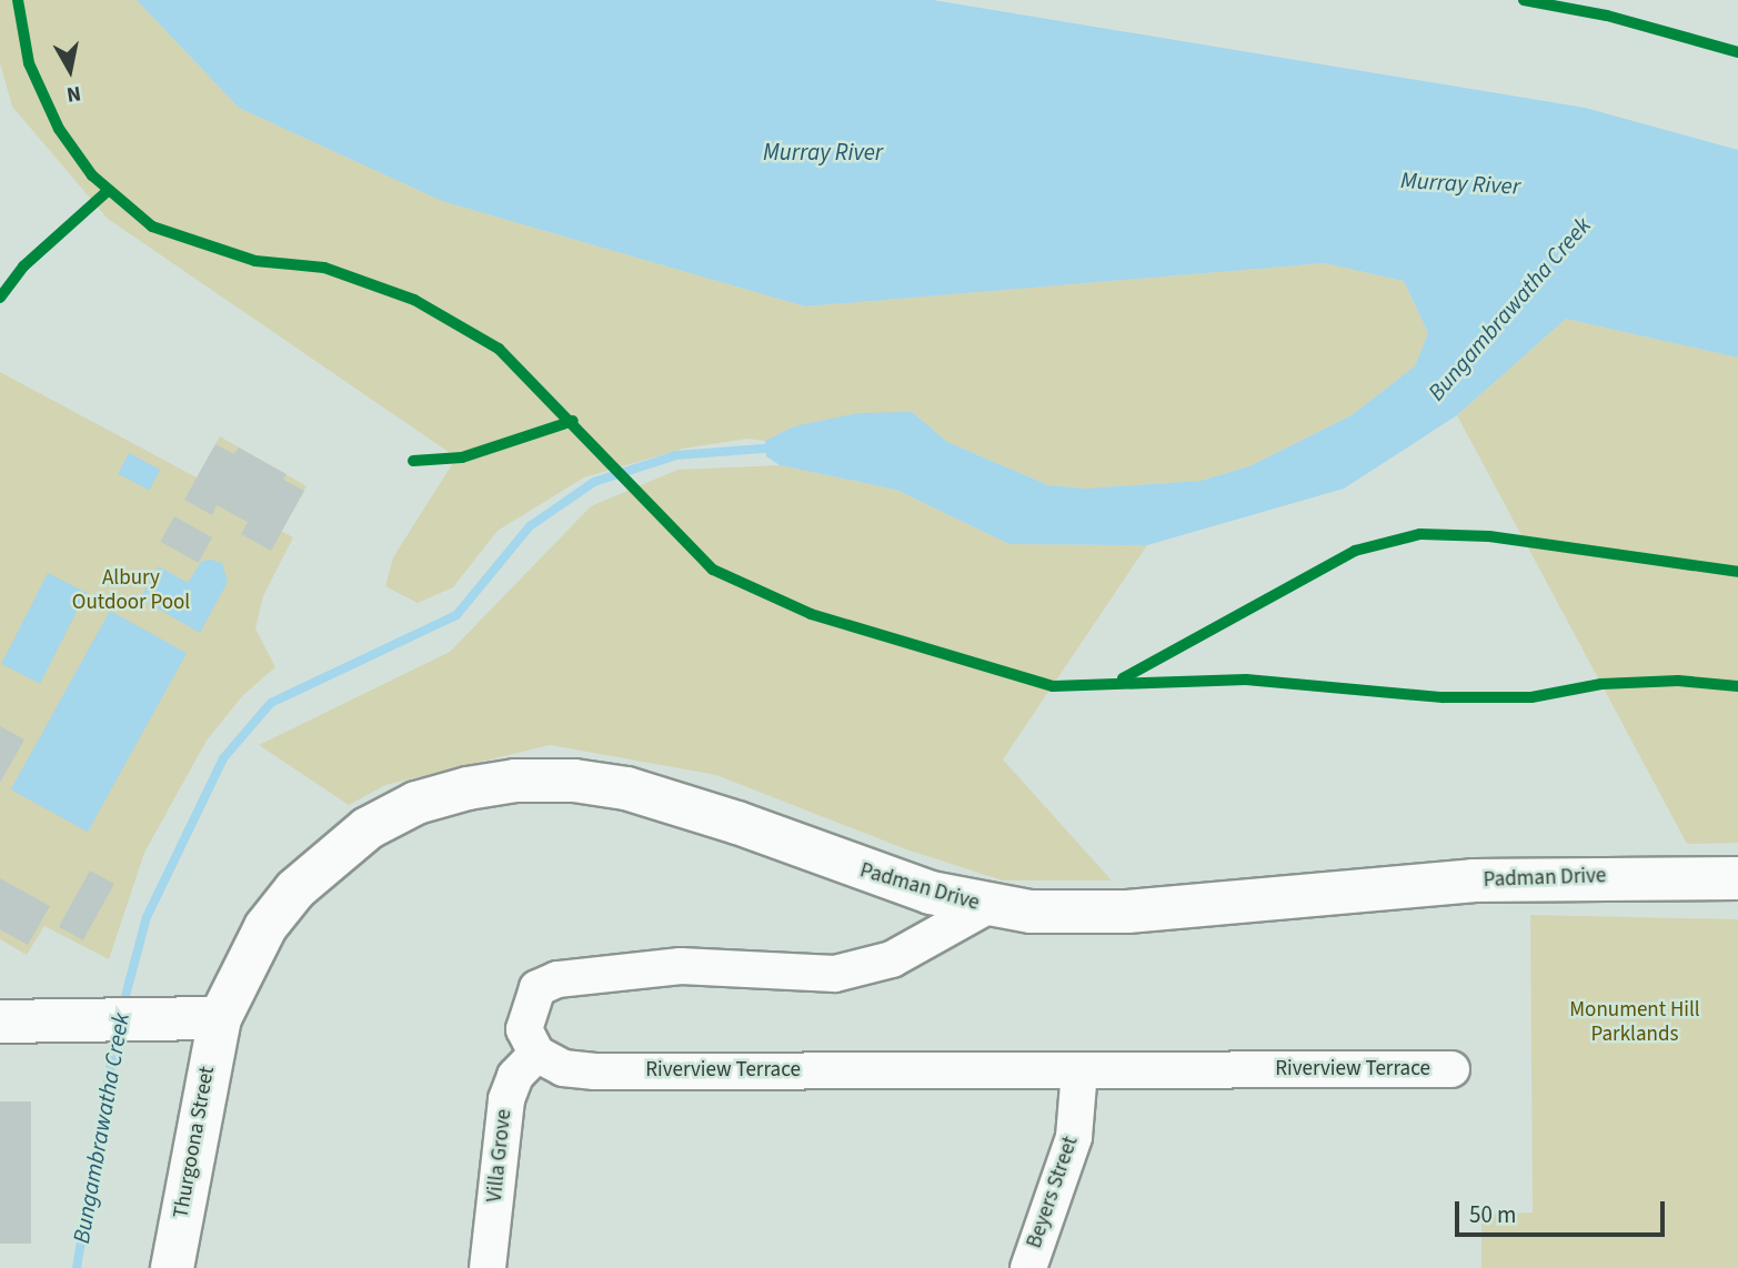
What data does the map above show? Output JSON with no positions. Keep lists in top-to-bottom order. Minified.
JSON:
{"streets":{"main road":["Padman Drive","Thurgoona Street"],"street":["Riverview Terrace","Villa Grove","Beyers Street"]},"crossings":[["Padman Drive","Thurgoona Street"],["Riverview Terrace","Villa Grove"],["Riverview Terrace","Beyers Street"]],"water":["Murray River","Bungambrawatha Creek"],"parks":["Albury Outdoor Pool","Monument Hill Parklands"],"scale_bar":"50 m","north":"bottom"}
